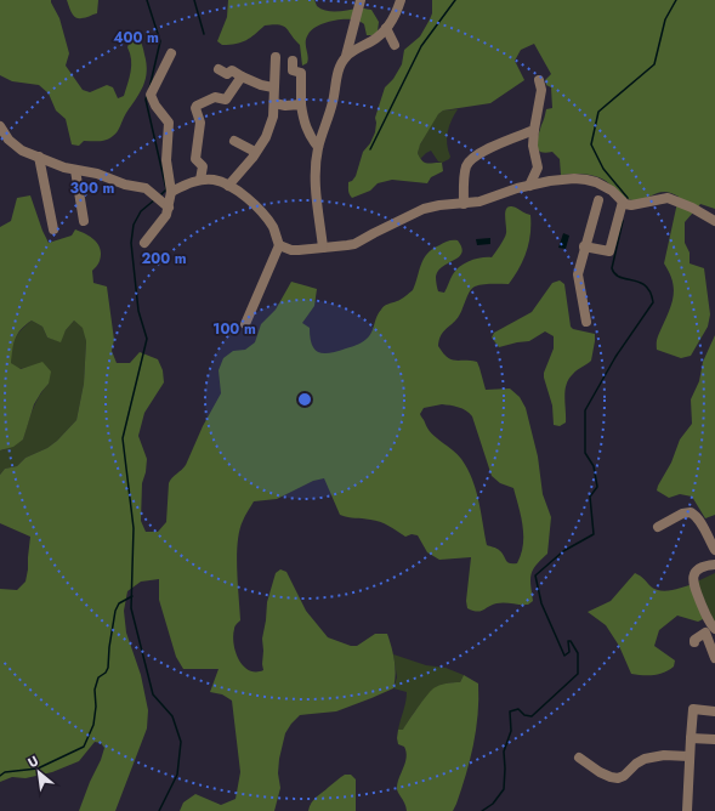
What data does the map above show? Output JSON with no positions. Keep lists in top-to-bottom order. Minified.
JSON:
{"north":"top left","rings":["400 m","300 m","200 m","100 m"]}
